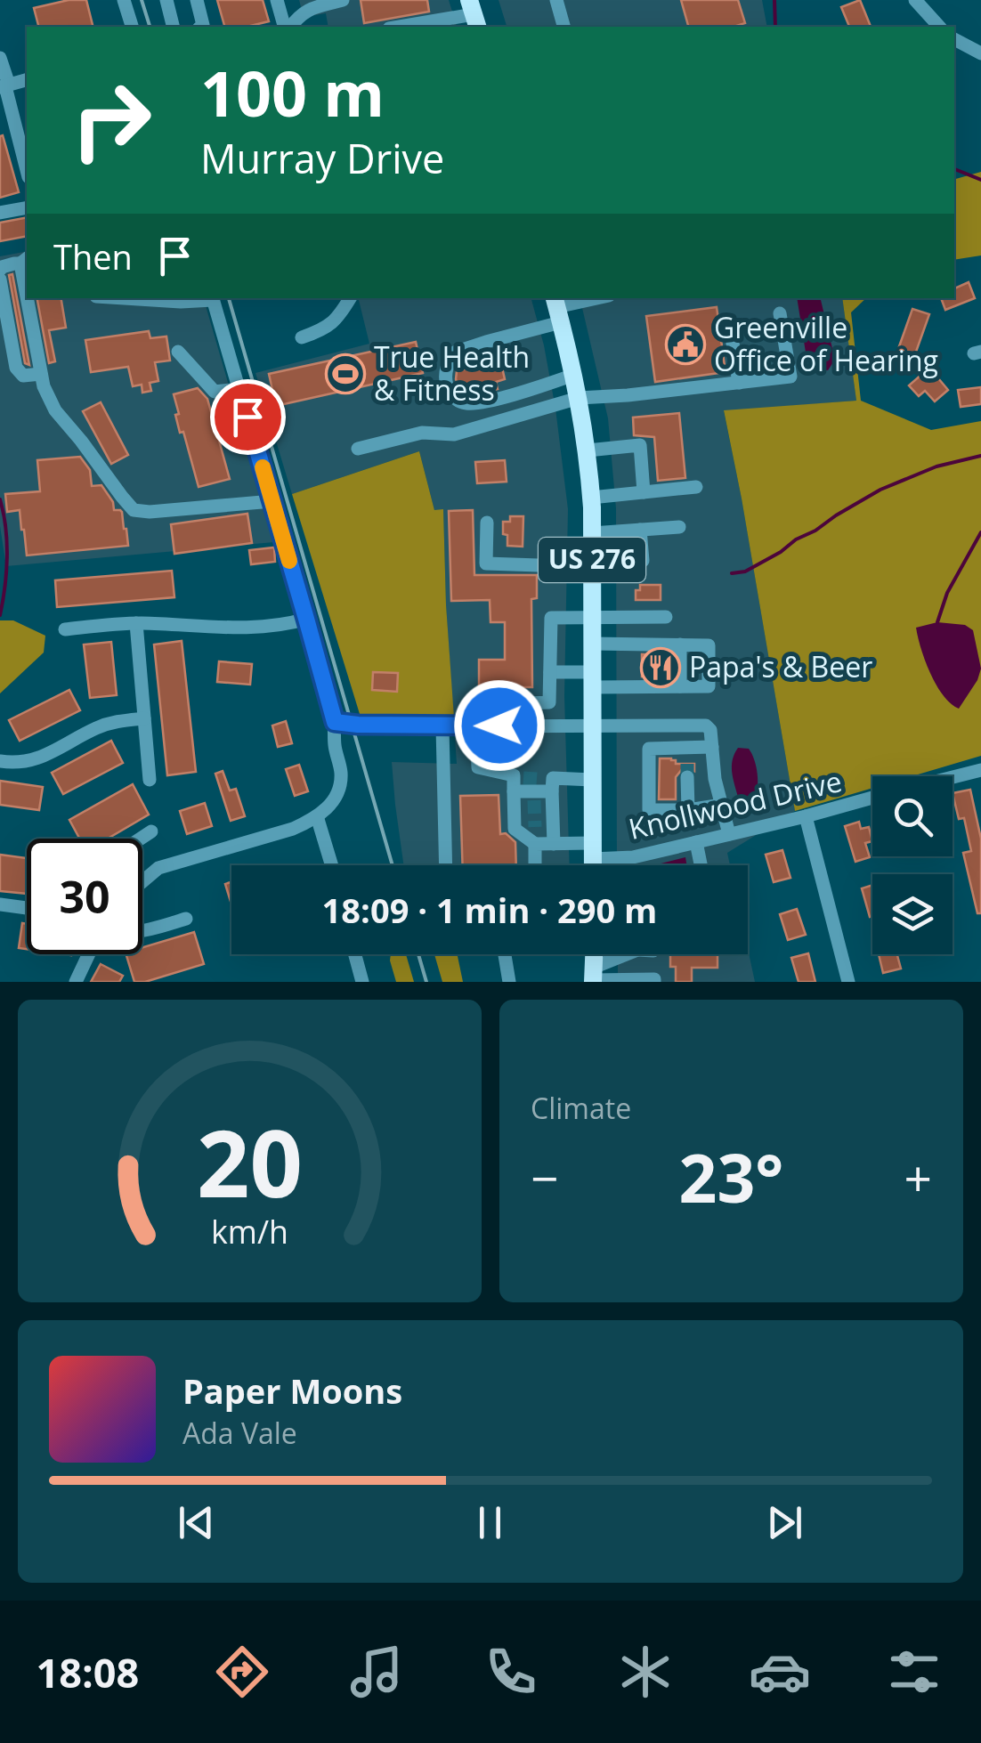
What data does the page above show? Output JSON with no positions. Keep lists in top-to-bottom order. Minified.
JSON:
{"streets":{"main road":["US 276"],"street":["Knollwood Drive"]},"crossings":[["US 276","Knollwood Drive"]],"places":{"public building":["Greenville Office of Hearing"],"sports":["True Health & Fitness"],"restaurant":["Papa's & Beer"]},"page":{"turn":["100 m","Murray Drive"],"then":"Then","limit":"30","trip":"18:09 · 1 min · 290 m","tile":"Climate","heat":["−","23°","+"],"song":["Paper Moons","Ada Vale"],"tabs":"18:08","gauge":["20","km/h"]}}
